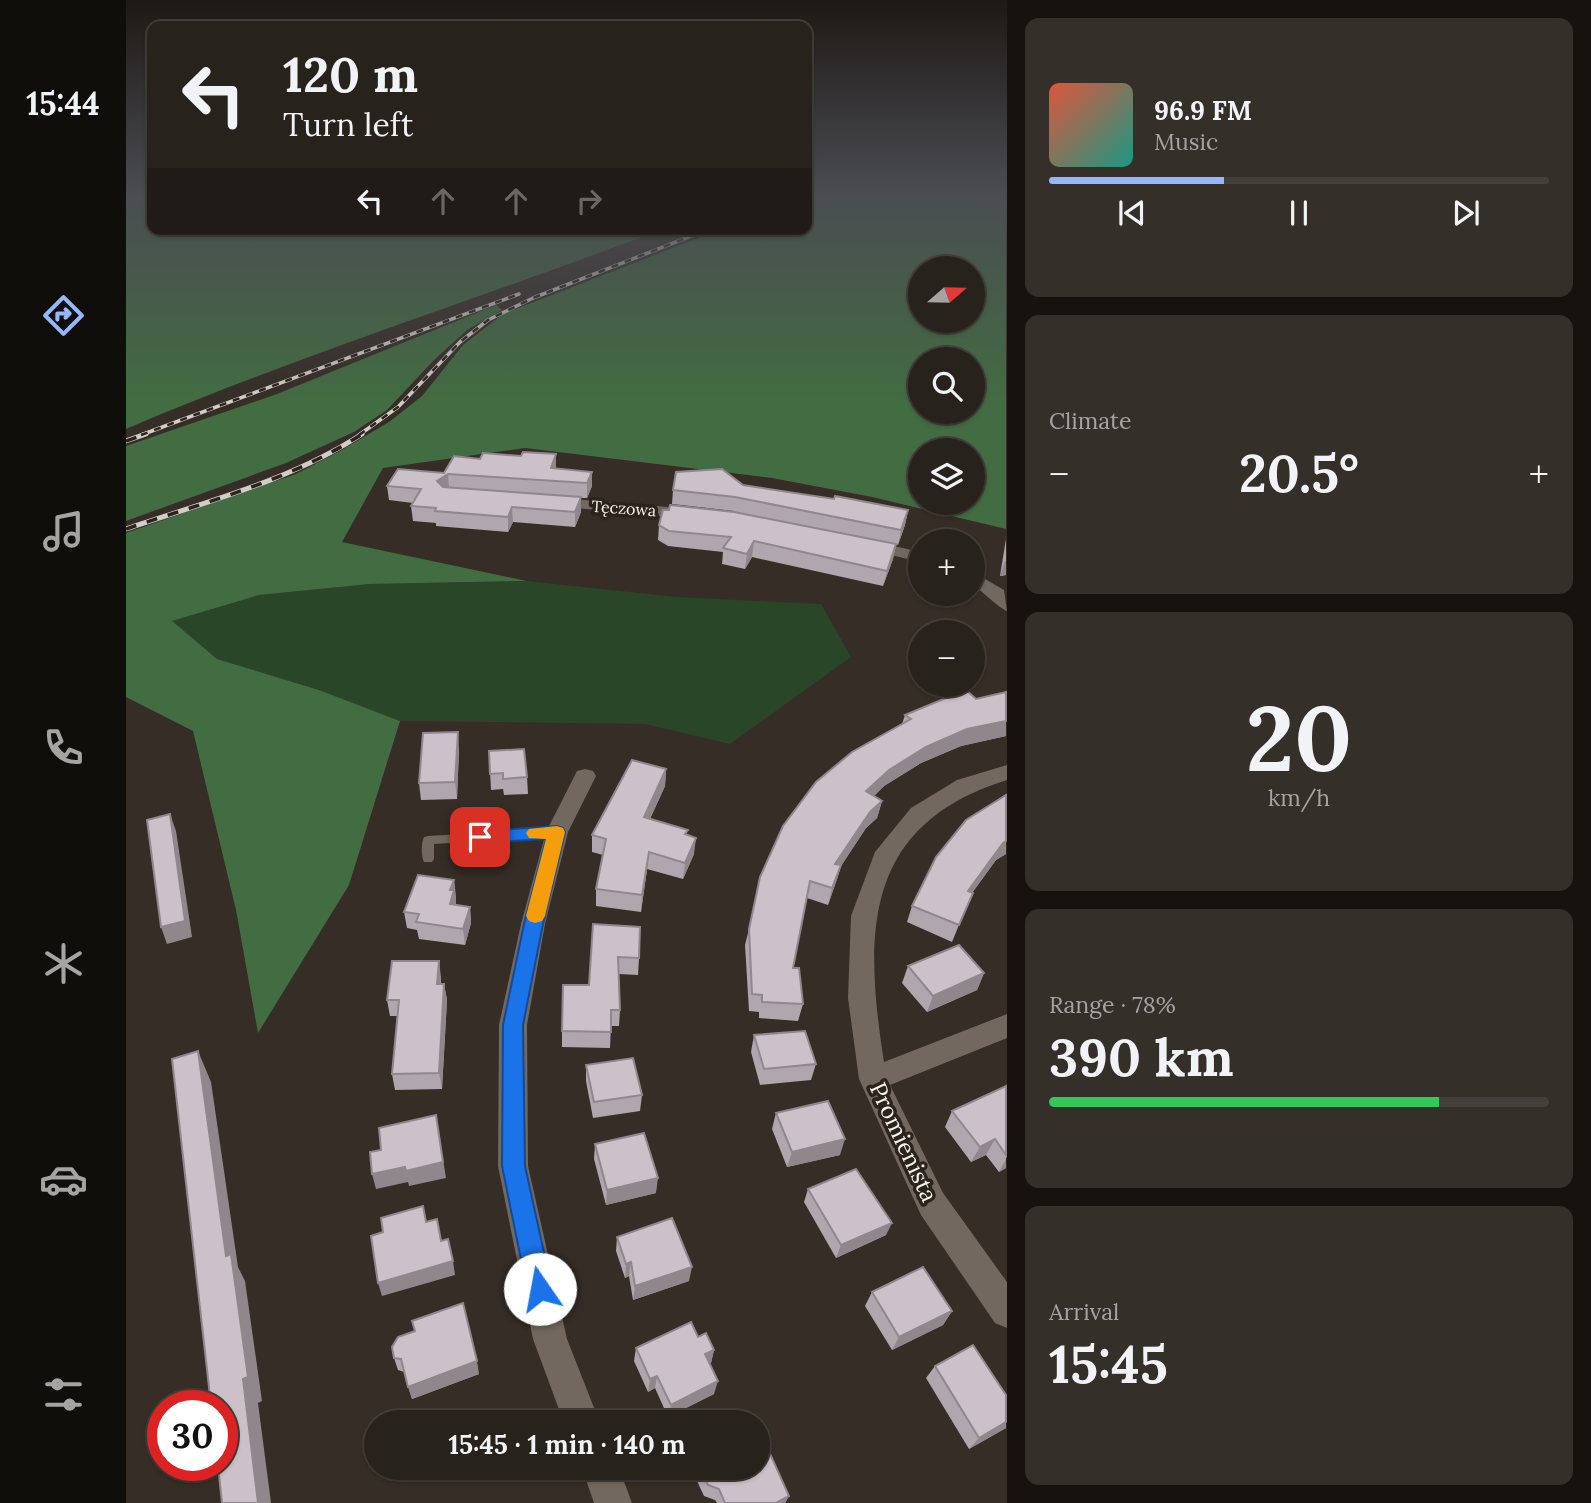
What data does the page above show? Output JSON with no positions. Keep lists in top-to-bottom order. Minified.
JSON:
{"streets":{"street":["Tęczowa","Promienista"]},"north":"right","page":{"tabs":"15:44","turn":["120 m","Turn left"],"song":["96.9 FM","Music"],"map_buttons":["+","−"],"tile":["Climate",["20","km/h"],["Range · 78%","390 km"],["Arrival","15:45"]],"heat":["−","20.5°","+"],"limit":"30","trip":"15:45 · 1 min · 140 m"}}
